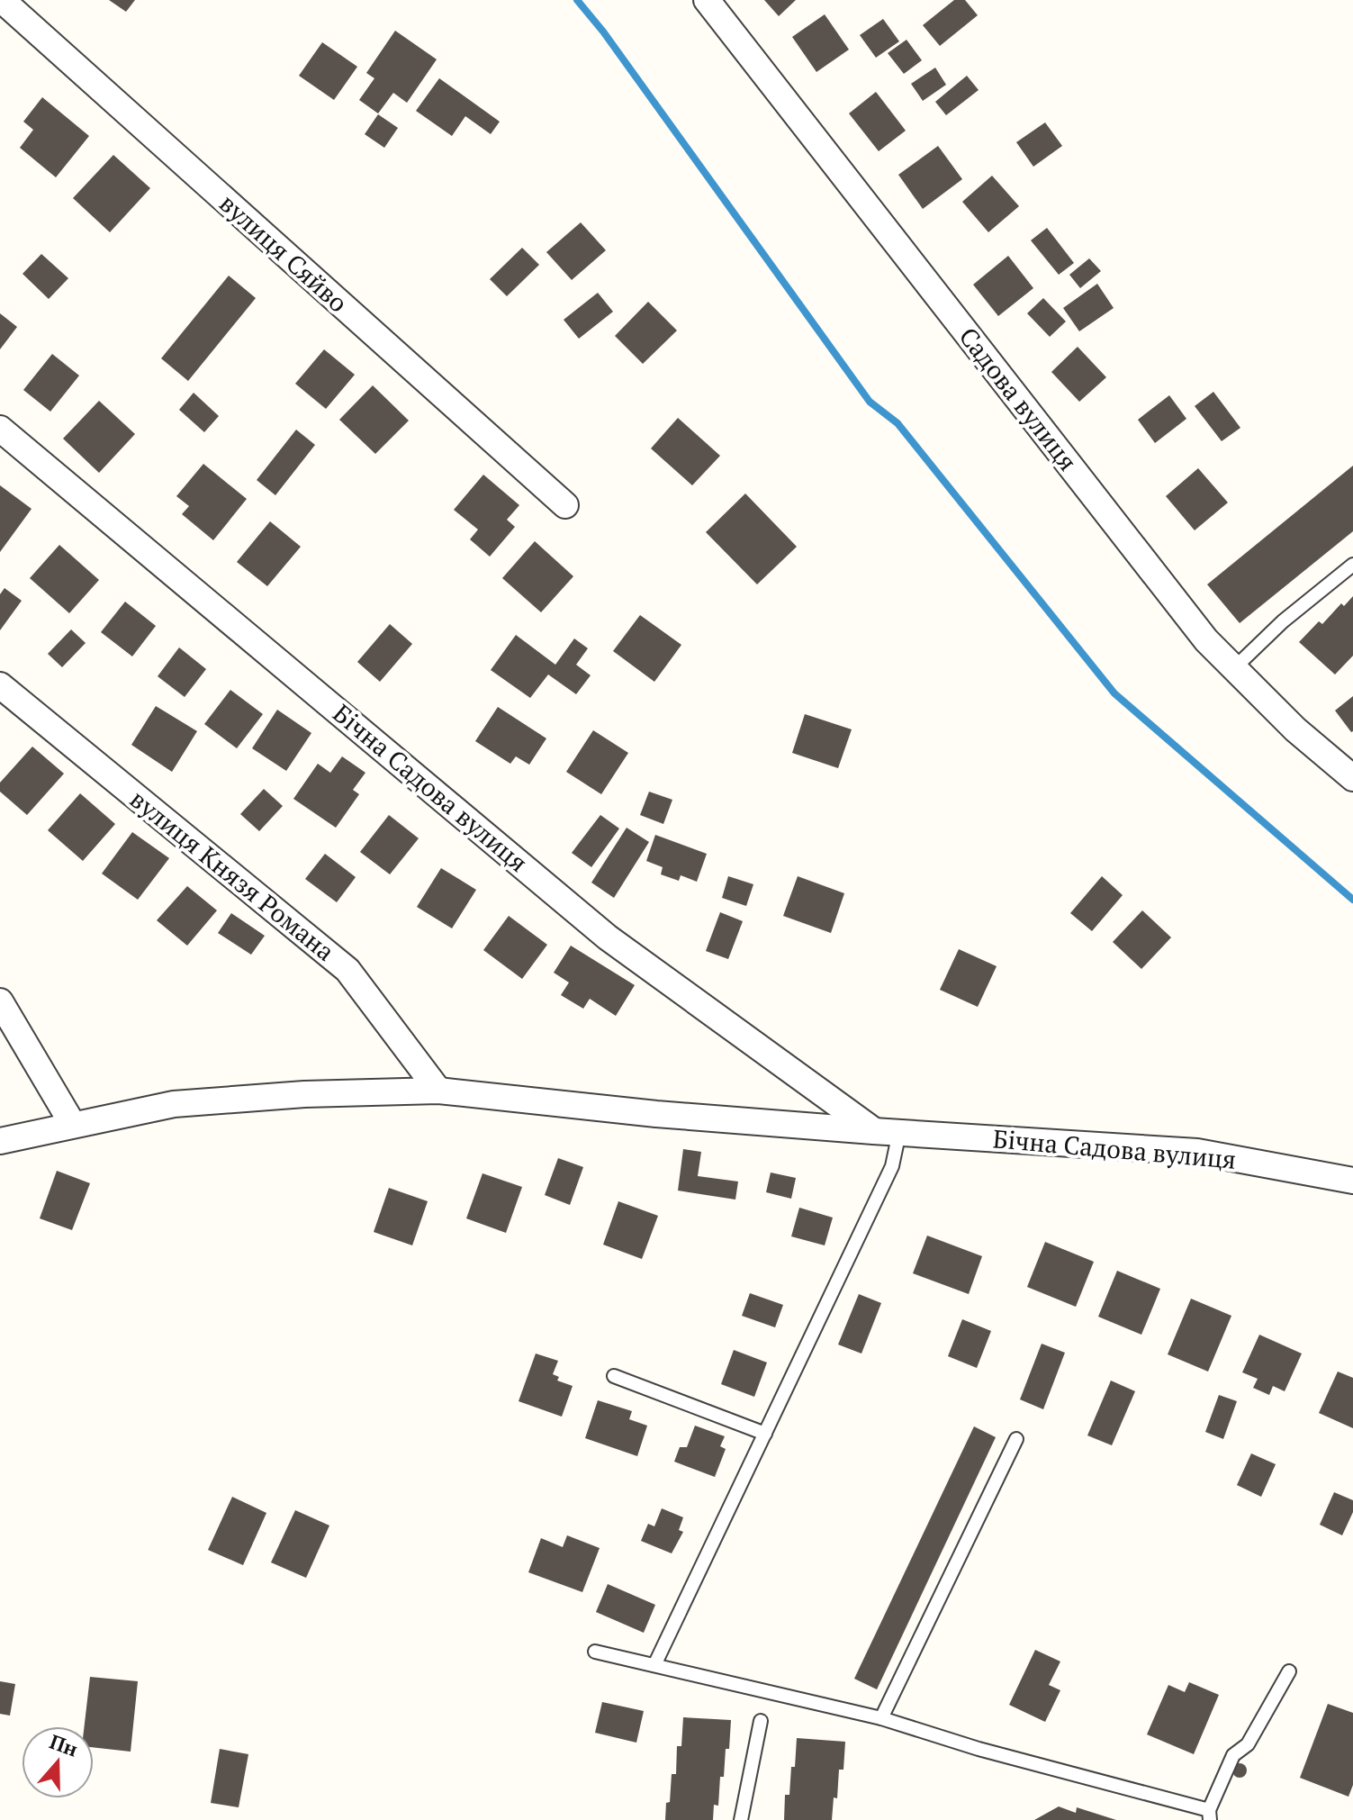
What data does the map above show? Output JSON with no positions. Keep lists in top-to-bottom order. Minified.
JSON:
{"streets":{"street":["вулиця Сяйво","Садова вулиця","Бічна Садова вулиця","вулиця Князя Романа"]},"crossings":[["Бічна Садова вулиця","вулиця Князя Романа"]],"north":"top"}
